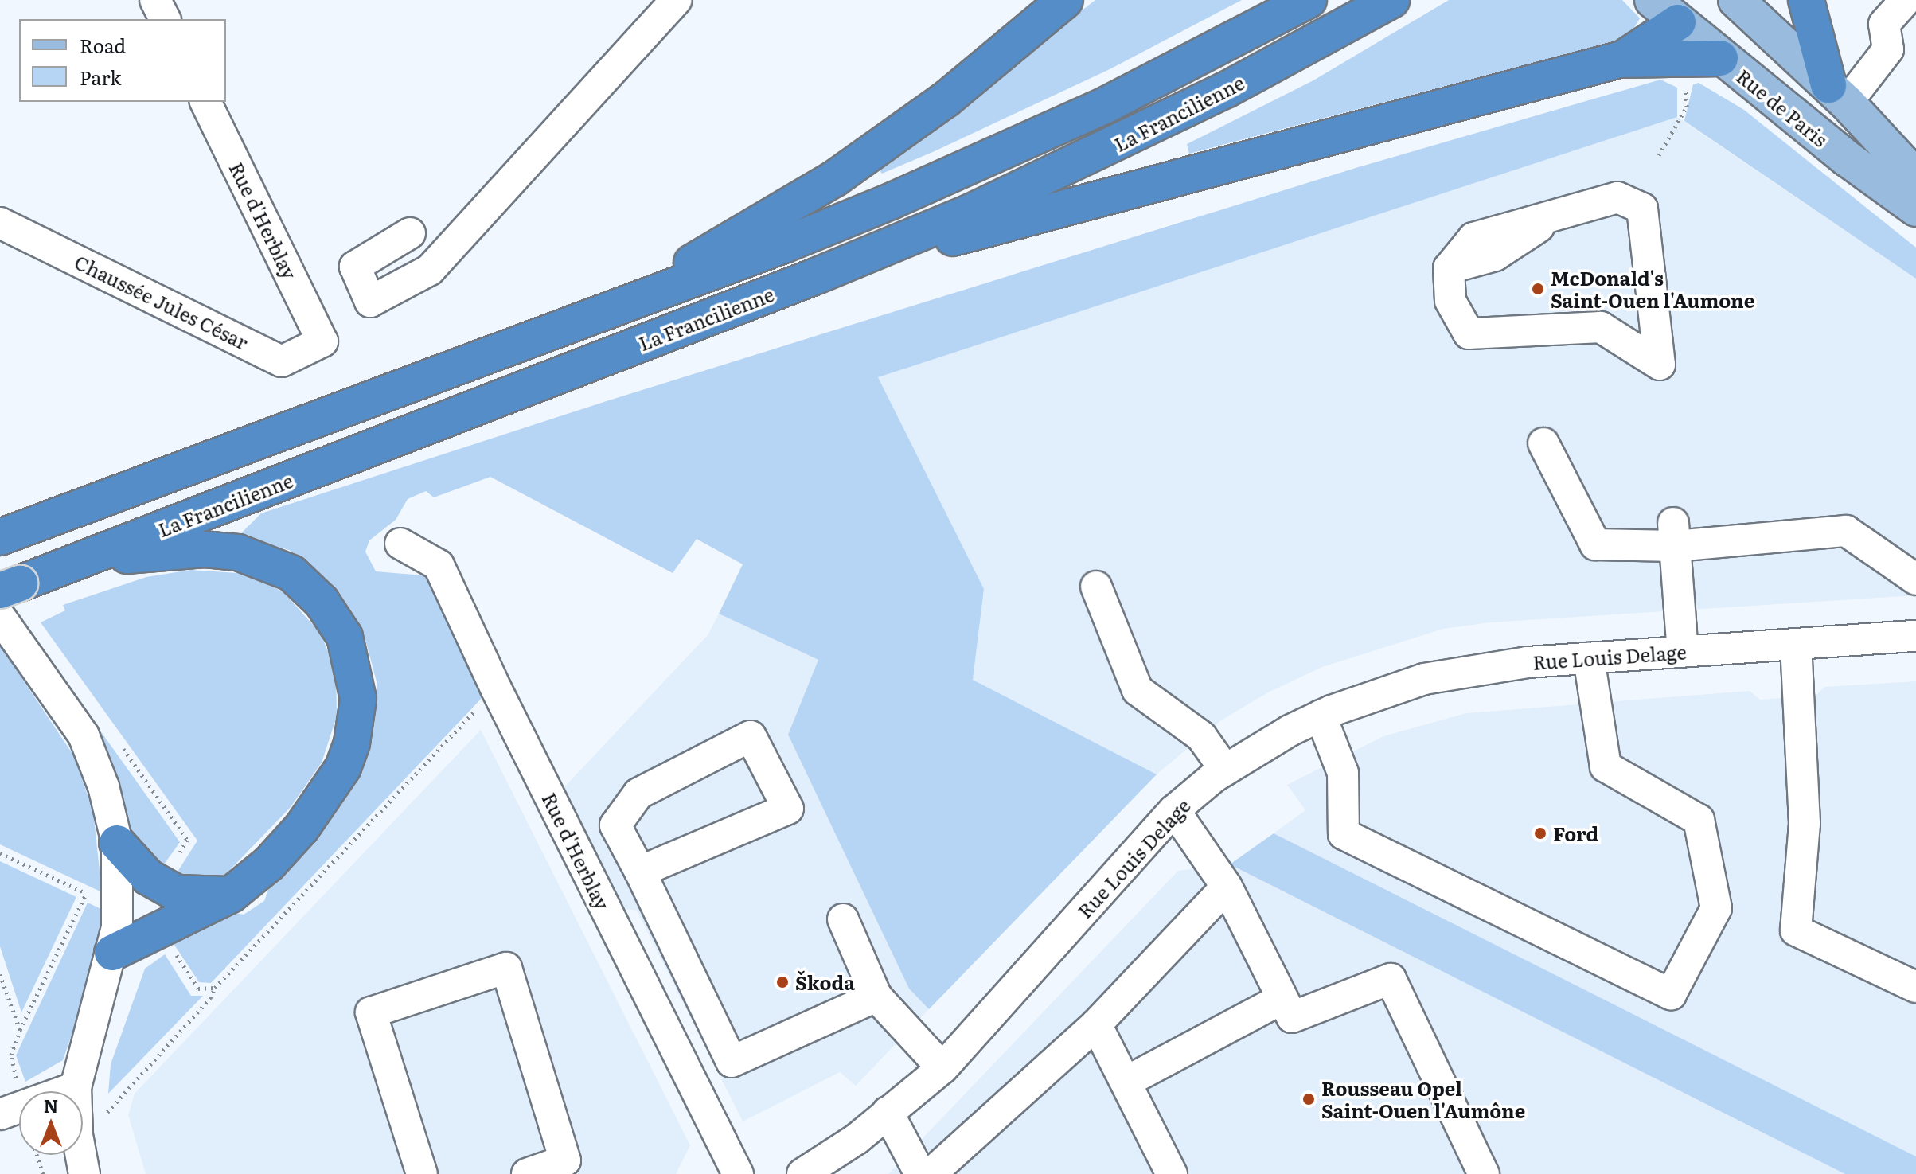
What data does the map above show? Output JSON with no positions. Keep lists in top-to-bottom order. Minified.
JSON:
{"streets":{"highway":["La Francilienne"],"main road":["Rue de Paris"],"street":["Rue d'Herblay","Chaussée Jules César","Rue Louis Delage"]},"crossings":[["Rue d'Herblay","Chaussée Jules César"]],"places":["McDonald's Saint-Ouen l'Aumone","Ford","Škoda","Rousseau Opel Saint-Ouen l'Aumône"],"legend":["Road","Park"],"north":"top"}
